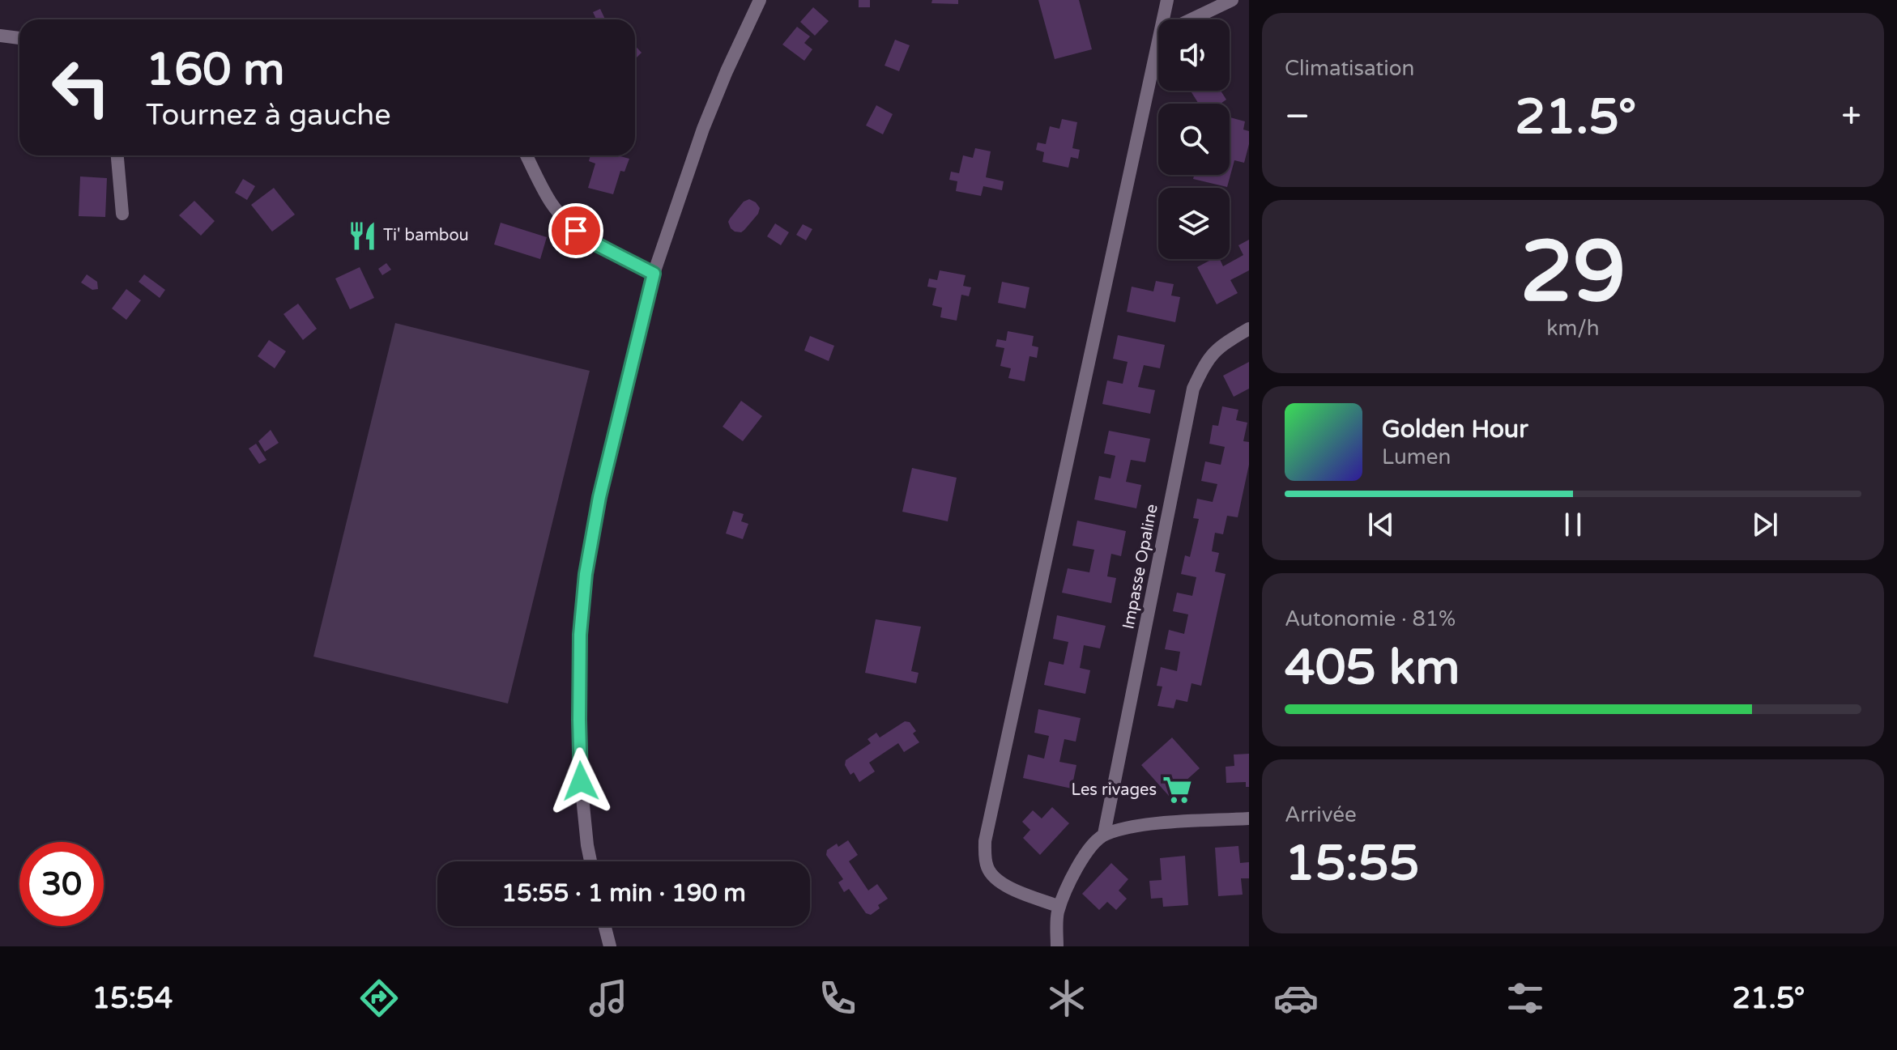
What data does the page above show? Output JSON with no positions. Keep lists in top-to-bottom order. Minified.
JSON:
{"streets":{"street":["Impasse Opaline"]},"places":{"restaurant":["Ti' bambou"],"supermarket":["Les rivages"]},"page":{"tile":["Climatisation",["29","km/h"],["Autonomie · 81%","405 km"],["Arrivée","15:55"]],"turn":["160 m","Tournez à gauche"],"heat":["−","21.5°","+"],"song":["Golden Hour","Lumen"],"limit":"30","trip":"15:55 · 1 min · 190 m","tabs":["15:54","21.5°"]}}
